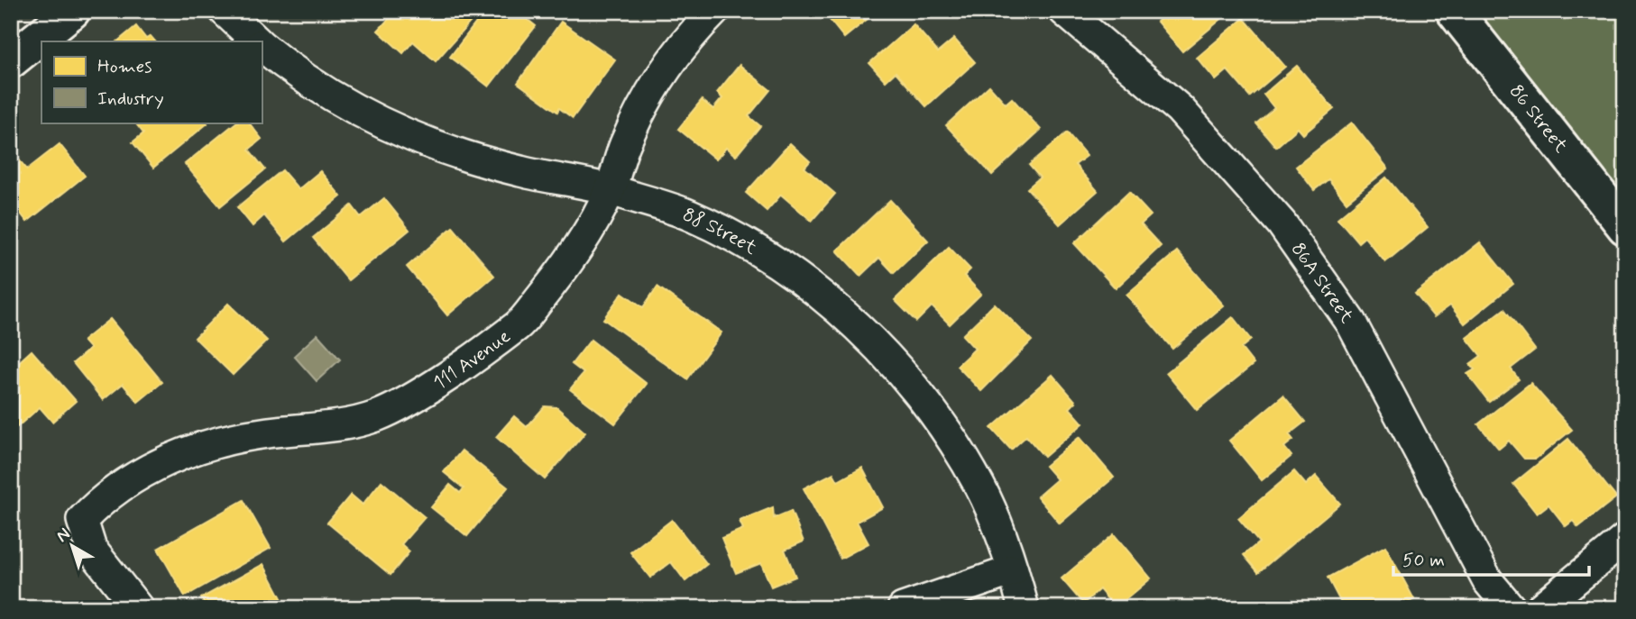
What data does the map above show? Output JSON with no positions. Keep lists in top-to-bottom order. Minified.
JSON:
{"streets":{"street":["86 Street","88 Street","86A Street","111 Avenue"]},"crossings":[["88 Street","111 Avenue"]],"legend":["Homes","Industry"],"scale_bar":"50 m","north":"top left"}
